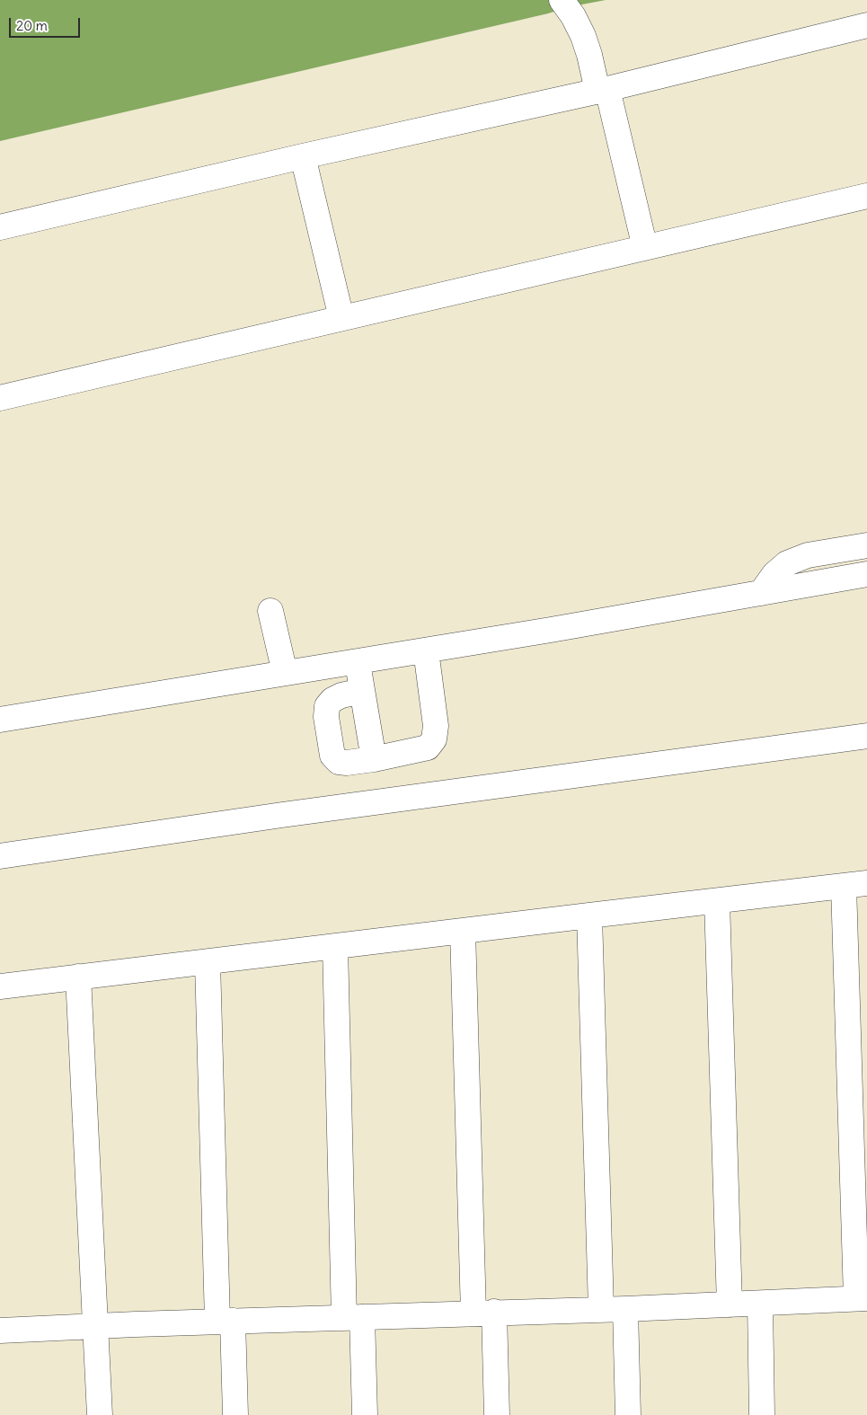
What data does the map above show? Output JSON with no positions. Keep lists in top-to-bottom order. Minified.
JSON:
{"scale_bar":"20 m"}
